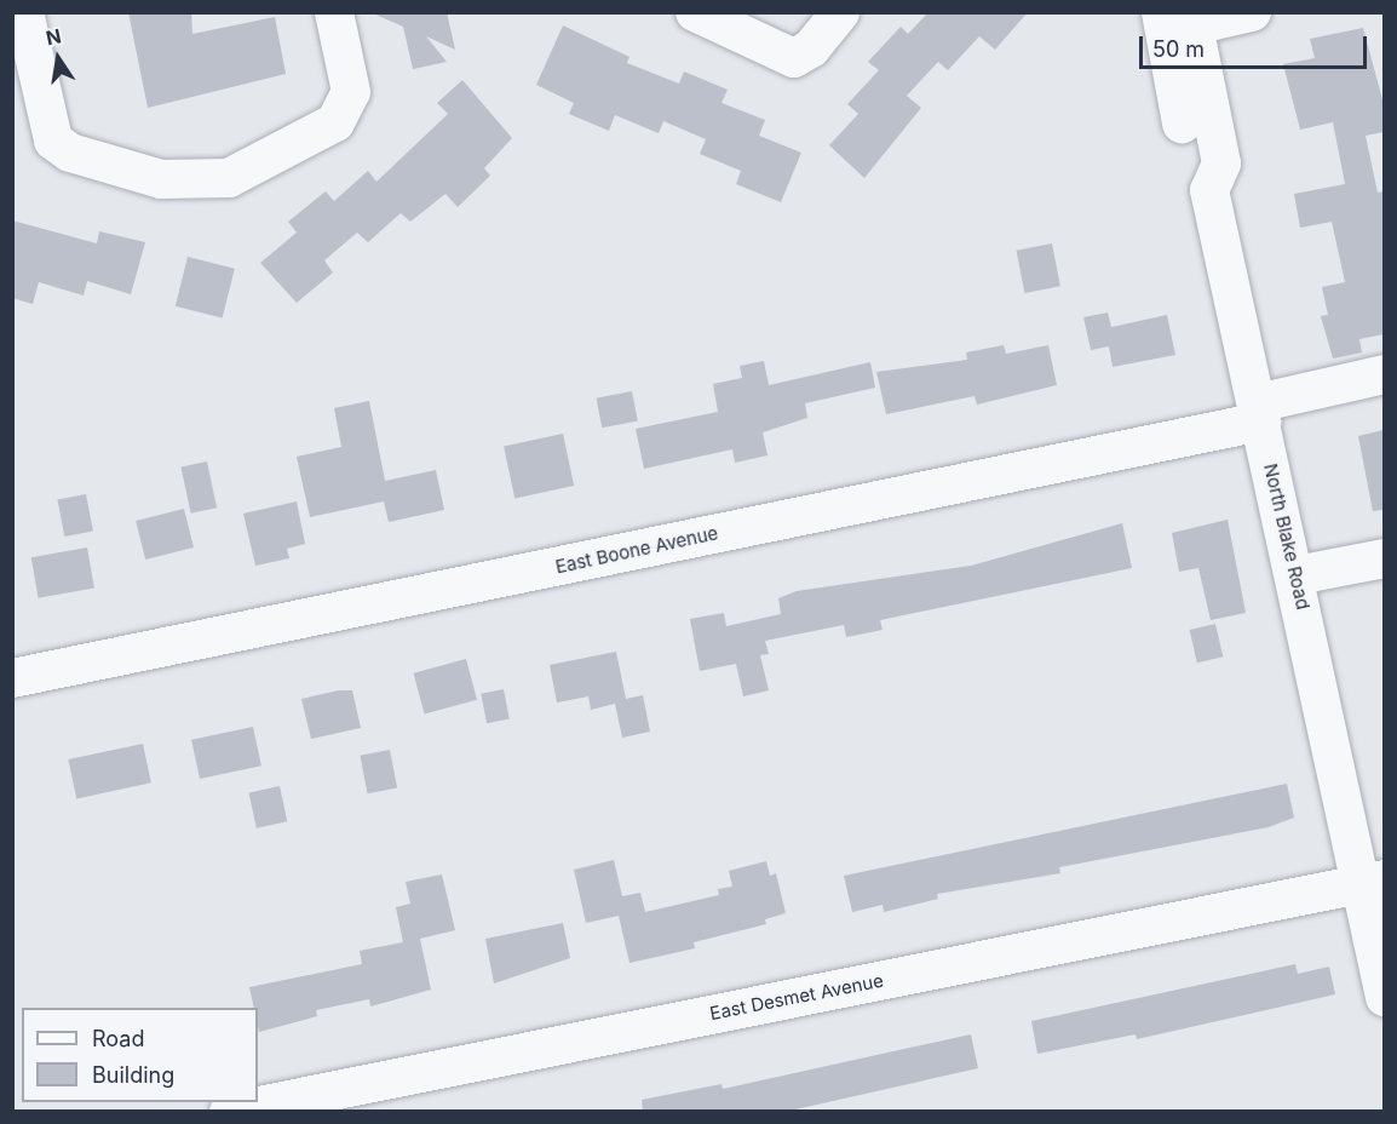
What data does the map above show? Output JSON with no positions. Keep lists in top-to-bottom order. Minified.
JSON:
{"streets":{"street":["North Blake Road","East Boone Avenue","East Desmet Avenue"]},"crossings":[["North Blake Road","East Boone Avenue"],["North Blake Road","East Desmet Avenue"]],"legend":["Road","Building"],"scale_bar":"50 m","north":"top"}
